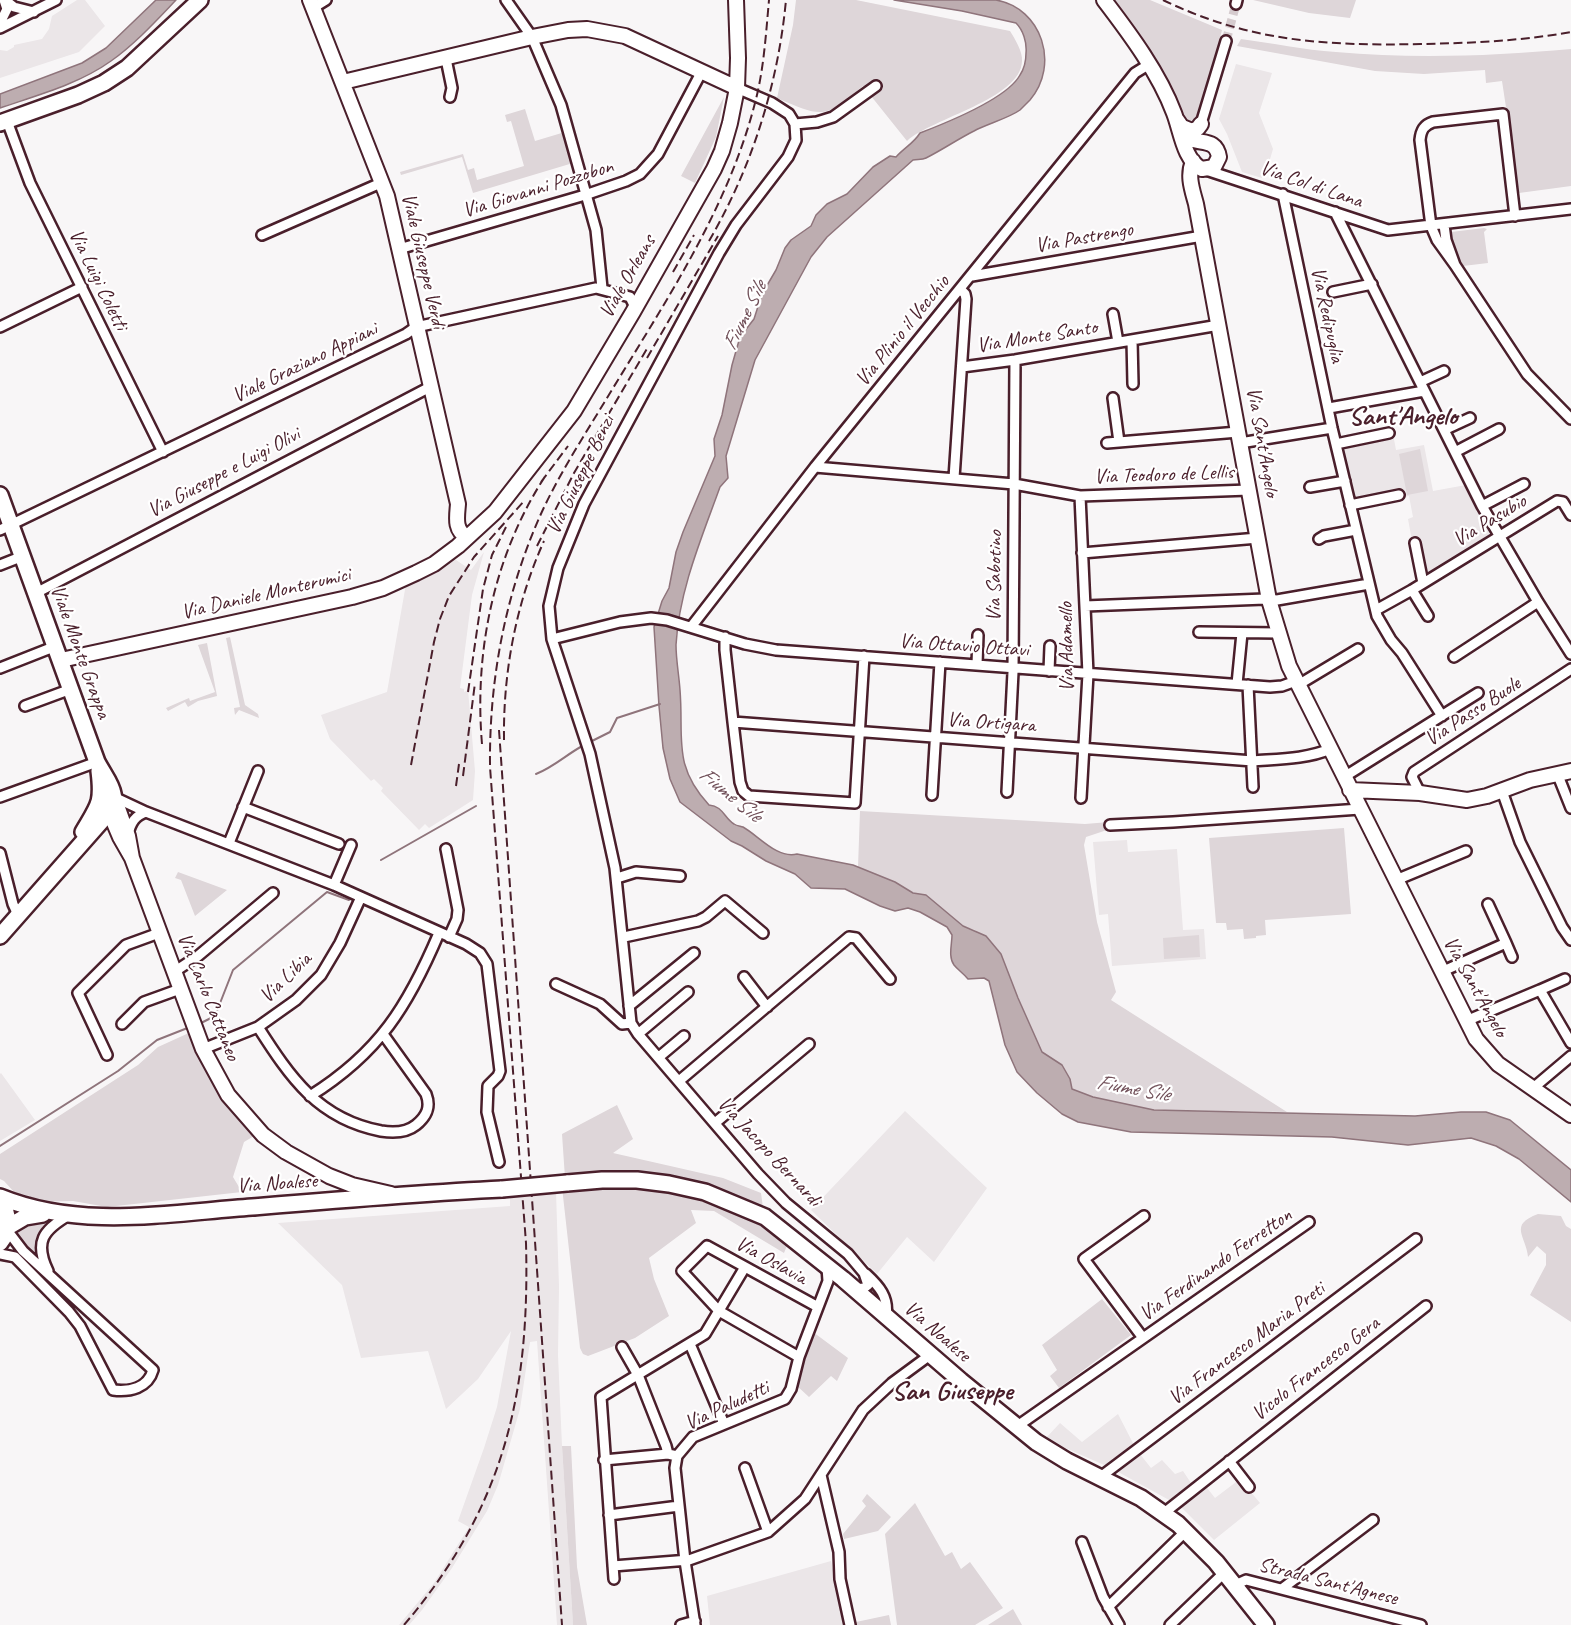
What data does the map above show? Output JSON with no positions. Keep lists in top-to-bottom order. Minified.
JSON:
{"streets":{"main road":["Viale Monte Grappa","Via Noalese"],"street":["Via Col di Lana","Via Giovanni Pozzobon","Via Pastrengo","Viale Giuseppe Verdi","Viale Orleans","Via Luigi Coletti","Via Redipuglia","Via Plinio il Vecchio","Via Monte Santo","Viale Graziano Appiani","Via Sant'Angelo","Via Giuseppe e Luigi Olivi","Via Giuseppe Benzi","Via Teodoro de Lellis","Via Pasubio","Via Sabotino","Via Daniele Monterumici","Via Ottavio Ottavi","Via Adamello","Via Passo Buole","Via Ortigara","Via Libia","Via Carlo Cattaneo","Via Jacopo Bernardi","Via Oslavia","Via Ferdinando Ferretton","Via Francesco Maria Preti","Vicolo Francesco Gera","Via Paludetti","Strada Sant'Agnese"]},"crossings":[["Via Col di Lana","Via Redipuglia"],["Via Col di Lana","Via Sant'Angelo"],["Via Giovanni Pozzobon","Viale Giuseppe Verdi"],["Via Pastrengo","Via Plinio il Vecchio"],["Via Pastrengo","Via Sant'Angelo"],["Viale Giuseppe Verdi","Viale Orleans"],["Viale Giuseppe Verdi","Viale Graziano Appiani"],["Viale Giuseppe Verdi","Via Giuseppe e Luigi Olivi"],["Viale Giuseppe Verdi","Via Daniele Monterumici"],["Viale Orleans","Via Daniele Monterumici"],["Via Luigi Coletti","Viale Graziano Appiani"],["Via Redipuglia","Via Pasubio"],["Via Plinio il Vecchio","Via Sant'Angelo"],["Via Plinio il Vecchio","Via Teodoro de Lellis"],["Via Plinio il Vecchio","Via Ottavio Ottavi"],["Via Monte Santo","Via Sant'Angelo"],["Via Monte Santo","Via Sabotino"],["Viale Graziano Appiani","Viale Monte Grappa"],["Via Sant'Angelo","Via Teodoro de Lellis"],["Via Sant'Angelo","Via Ottavio Ottavi"],["Via Sant'Angelo","Via Ortigara"],["Via Giuseppe e Luigi Olivi","Viale Monte Grappa"],["Via Giuseppe Benzi","Via Ottavio Ottavi"],["Via Giuseppe Benzi","Via Jacopo Bernardi"],["Via Teodoro de Lellis","Via Sabotino"],["Via Teodoro de Lellis","Via Adamello"],["Via Sabotino","Via Ottavio Ottavi"],["Via Sabotino","Via Ortigara"],["Via Daniele Monterumici","Viale Monte Grappa"],["Via Ottavio Ottavi","Via Adamello"],["Via Adamello","Via Ortigara"],["Viale Monte Grappa","Via Carlo Cattaneo"],["Via Libia","Via Carlo Cattaneo"],["Via Carlo Cattaneo","Via Noalese"],["Via Jacopo Bernardi","Via Noalese"],["Via Noalese","Via Ferdinando Ferretton"],["Via Noalese","Via Francesco Maria Preti"],["Via Noalese","Vicolo Francesco Gera"],["Via Noalese","Via Paludetti"],["Via Noalese","Strada Sant'Agnese"],["Via Oslavia","Via Paludetti"]],"districts":["Sant'Angelo","San Giuseppe"],"water":["Fiume Sile"]}
